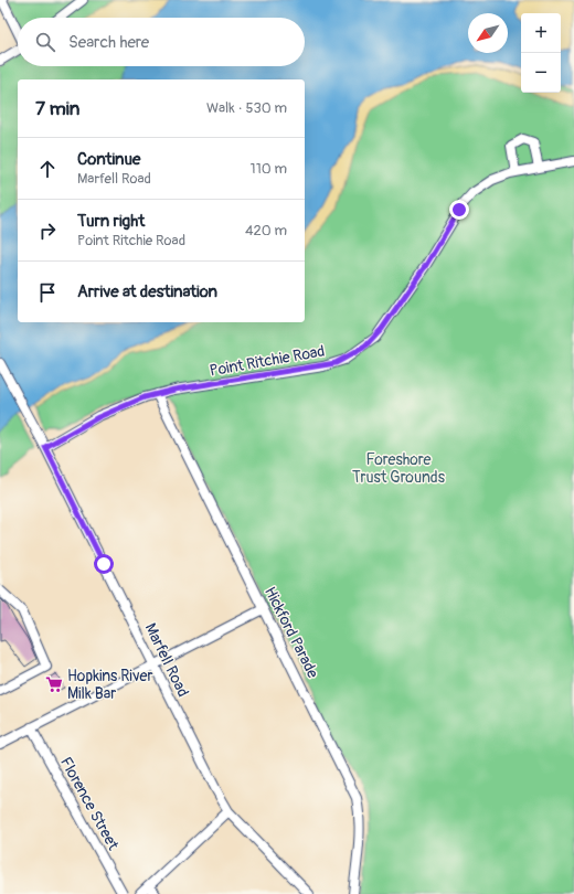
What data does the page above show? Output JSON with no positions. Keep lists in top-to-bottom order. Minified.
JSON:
{"streets":{"street":["Point Ritchie Road","Hickford Parade","Marfell Road","Florence Street"]},"crossings":[["Point Ritchie Road","Hickford Parade"],["Point Ritchie Road","Marfell Road"]],"parks":["Foreshore Trust Grounds"],"places":{"supermarket":["Hopkins River Milk Bar"]},"north":"bottom left","page":{"map_buttons":["+","−"],"search":"Search here","heading":["7 min","Walk · 530 m"],"list":[["Continue","Marfell Road","110 m"],["Turn right","Point Ritchie Road","420 m"],"Arrive at destination"]}}
